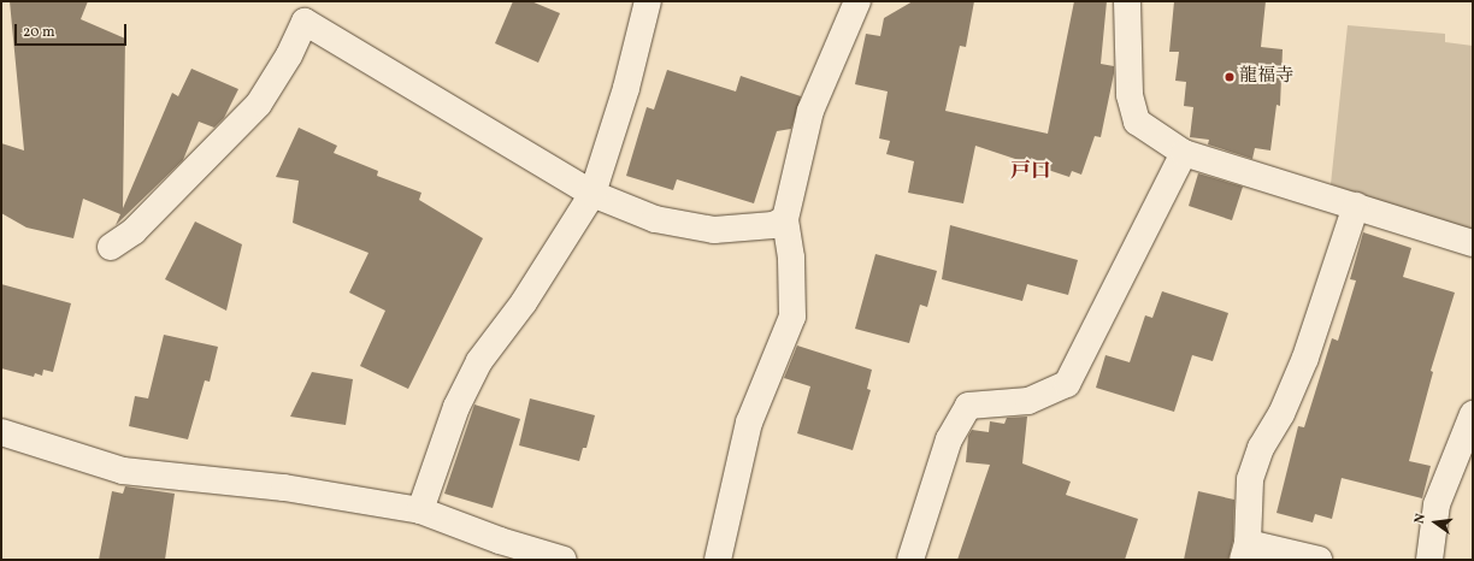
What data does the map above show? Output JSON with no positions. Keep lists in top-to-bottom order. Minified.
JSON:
{"districts":["戸口"],"places":["龍福寺"],"scale_bar":"20 m","north":"left"}
